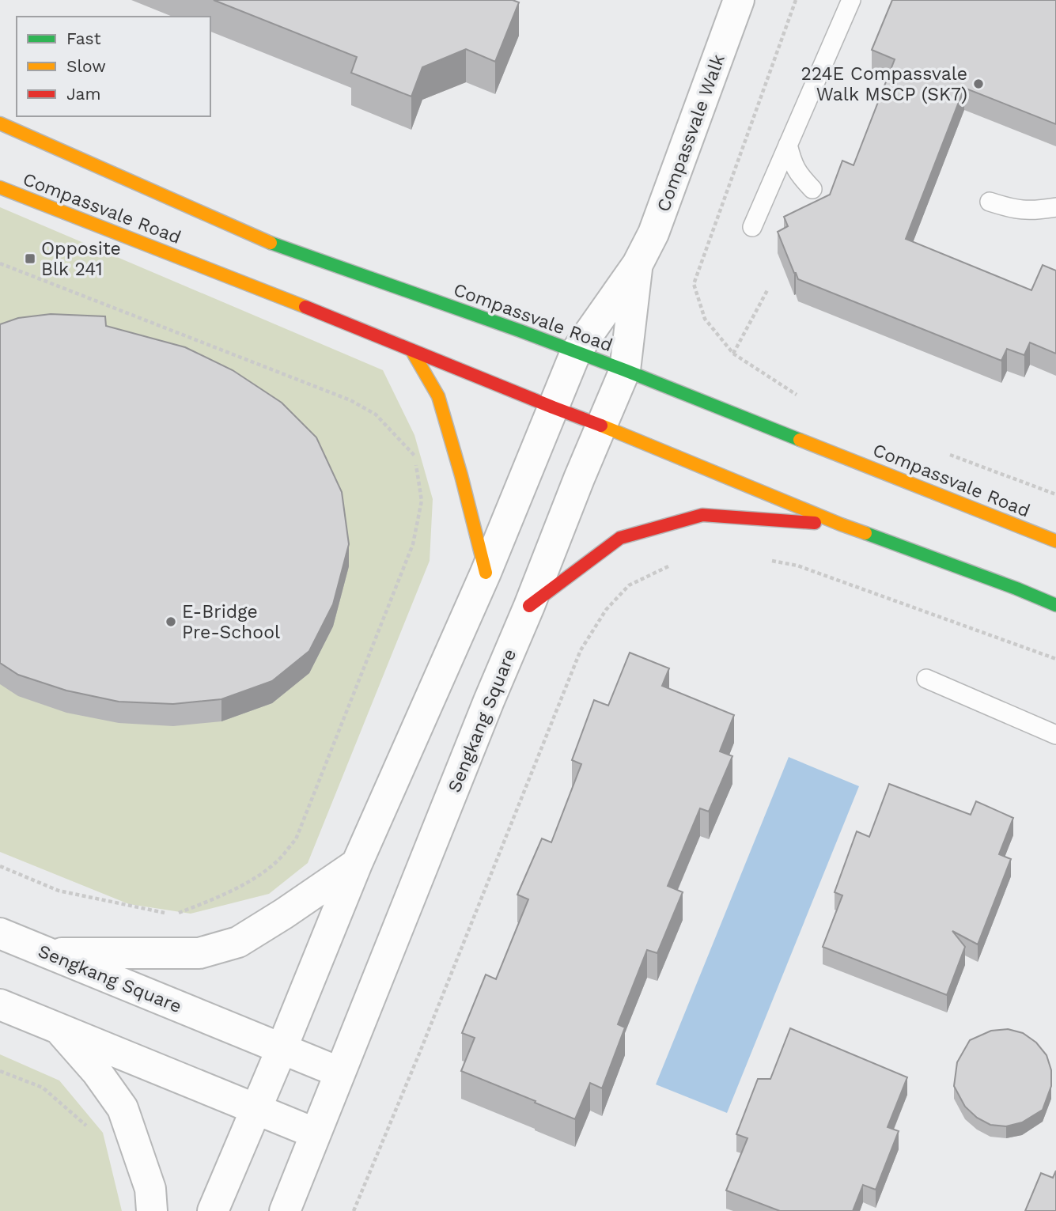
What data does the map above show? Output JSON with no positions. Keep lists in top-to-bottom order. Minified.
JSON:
{"streets":{"street":["Compassvale Walk","Compassvale Road","Sengkang Square"]},"crossings":[["Compassvale Walk","Compassvale Road"],["Compassvale Walk","Sengkang Square"],["Compassvale Road","Sengkang Square"]],"places":{"other":["224E Compassvale Walk MSCP (SK7)","E-Bridge Pre-School"],"transit":["Opposite Blk 241"]},"legend":["Fast","Slow","Jam"]}
